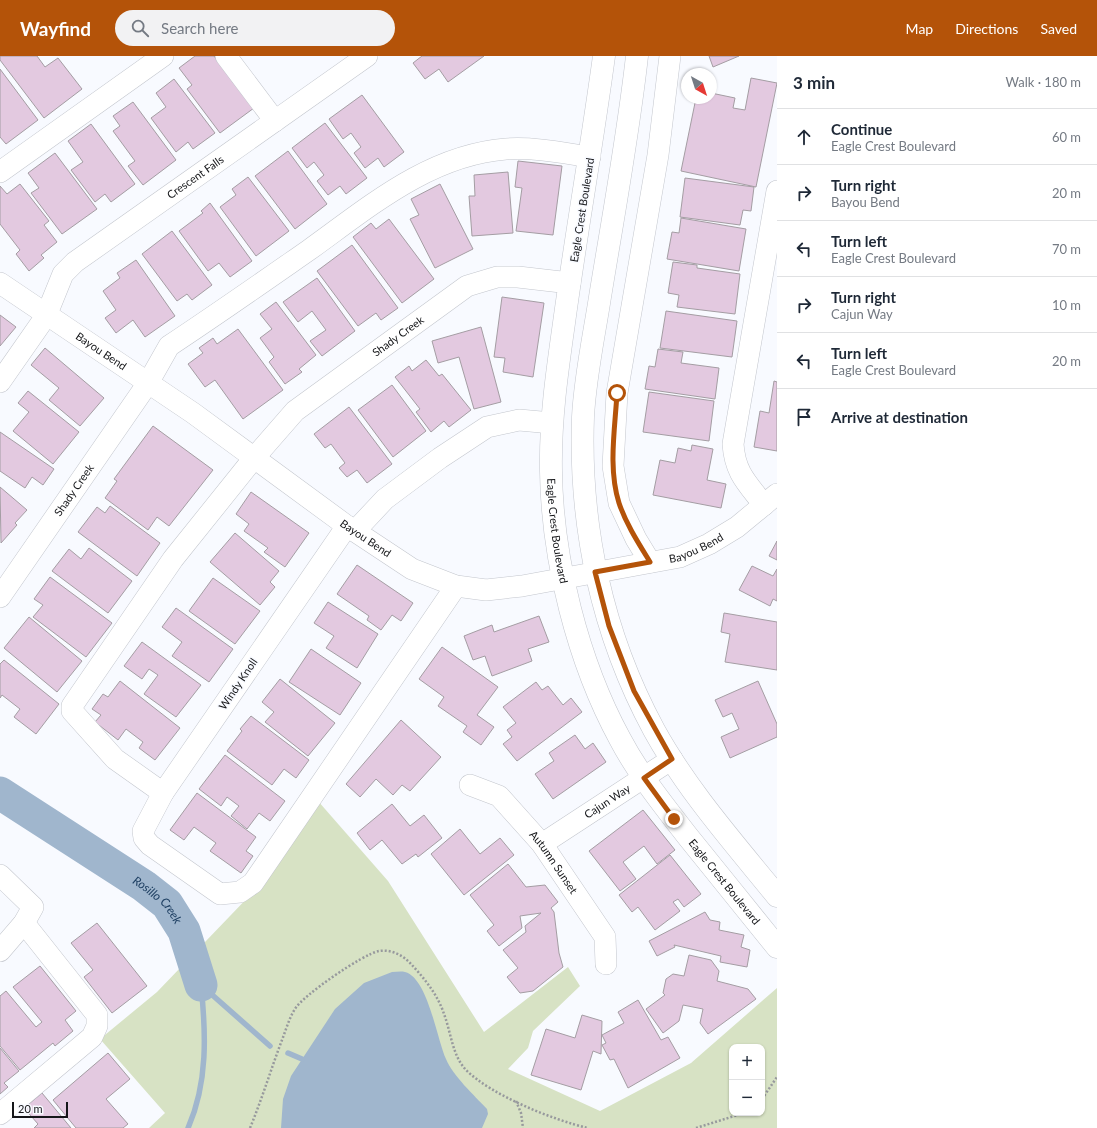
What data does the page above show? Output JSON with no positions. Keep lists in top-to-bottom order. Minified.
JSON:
{"streets":{"main road":["Eagle Crest Boulevard"],"street":["Crescent Falls","Shady Creek","Bayou Bend","Windy Knoll","Cajun Way","Autumn Sunset"]},"crossings":[["Crescent Falls","Bayou Bend"],["Eagle Crest Boulevard","Shady Creek"],["Eagle Crest Boulevard","Bayou Bend"],["Eagle Crest Boulevard","Windy Knoll"],["Eagle Crest Boulevard","Cajun Way"],["Shady Creek","Bayou Bend"],["Shady Creek","Windy Knoll"],["Bayou Bend","Windy Knoll"],["Cajun Way","Autumn Sunset"]],"water":["Rosillo Creek"],"scale_bar":"20 m","north":"bottom right","page":{"header":"Wayfind","search":"Search here","nav":["Map","Directions","Saved"],"heading":["3 min","Walk · 180 m"],"list":[["Continue","Eagle Crest Boulevard","60 m"],["Turn right","Bayou Bend","20 m"],["Turn left","Eagle Crest Boulevard","70 m"],["Turn right","Cajun Way","10 m"],["Turn left","Eagle Crest Boulevard","20 m"],"Arrive at destination"],"map_buttons":["+","−"],"scale":"20 m"}}
